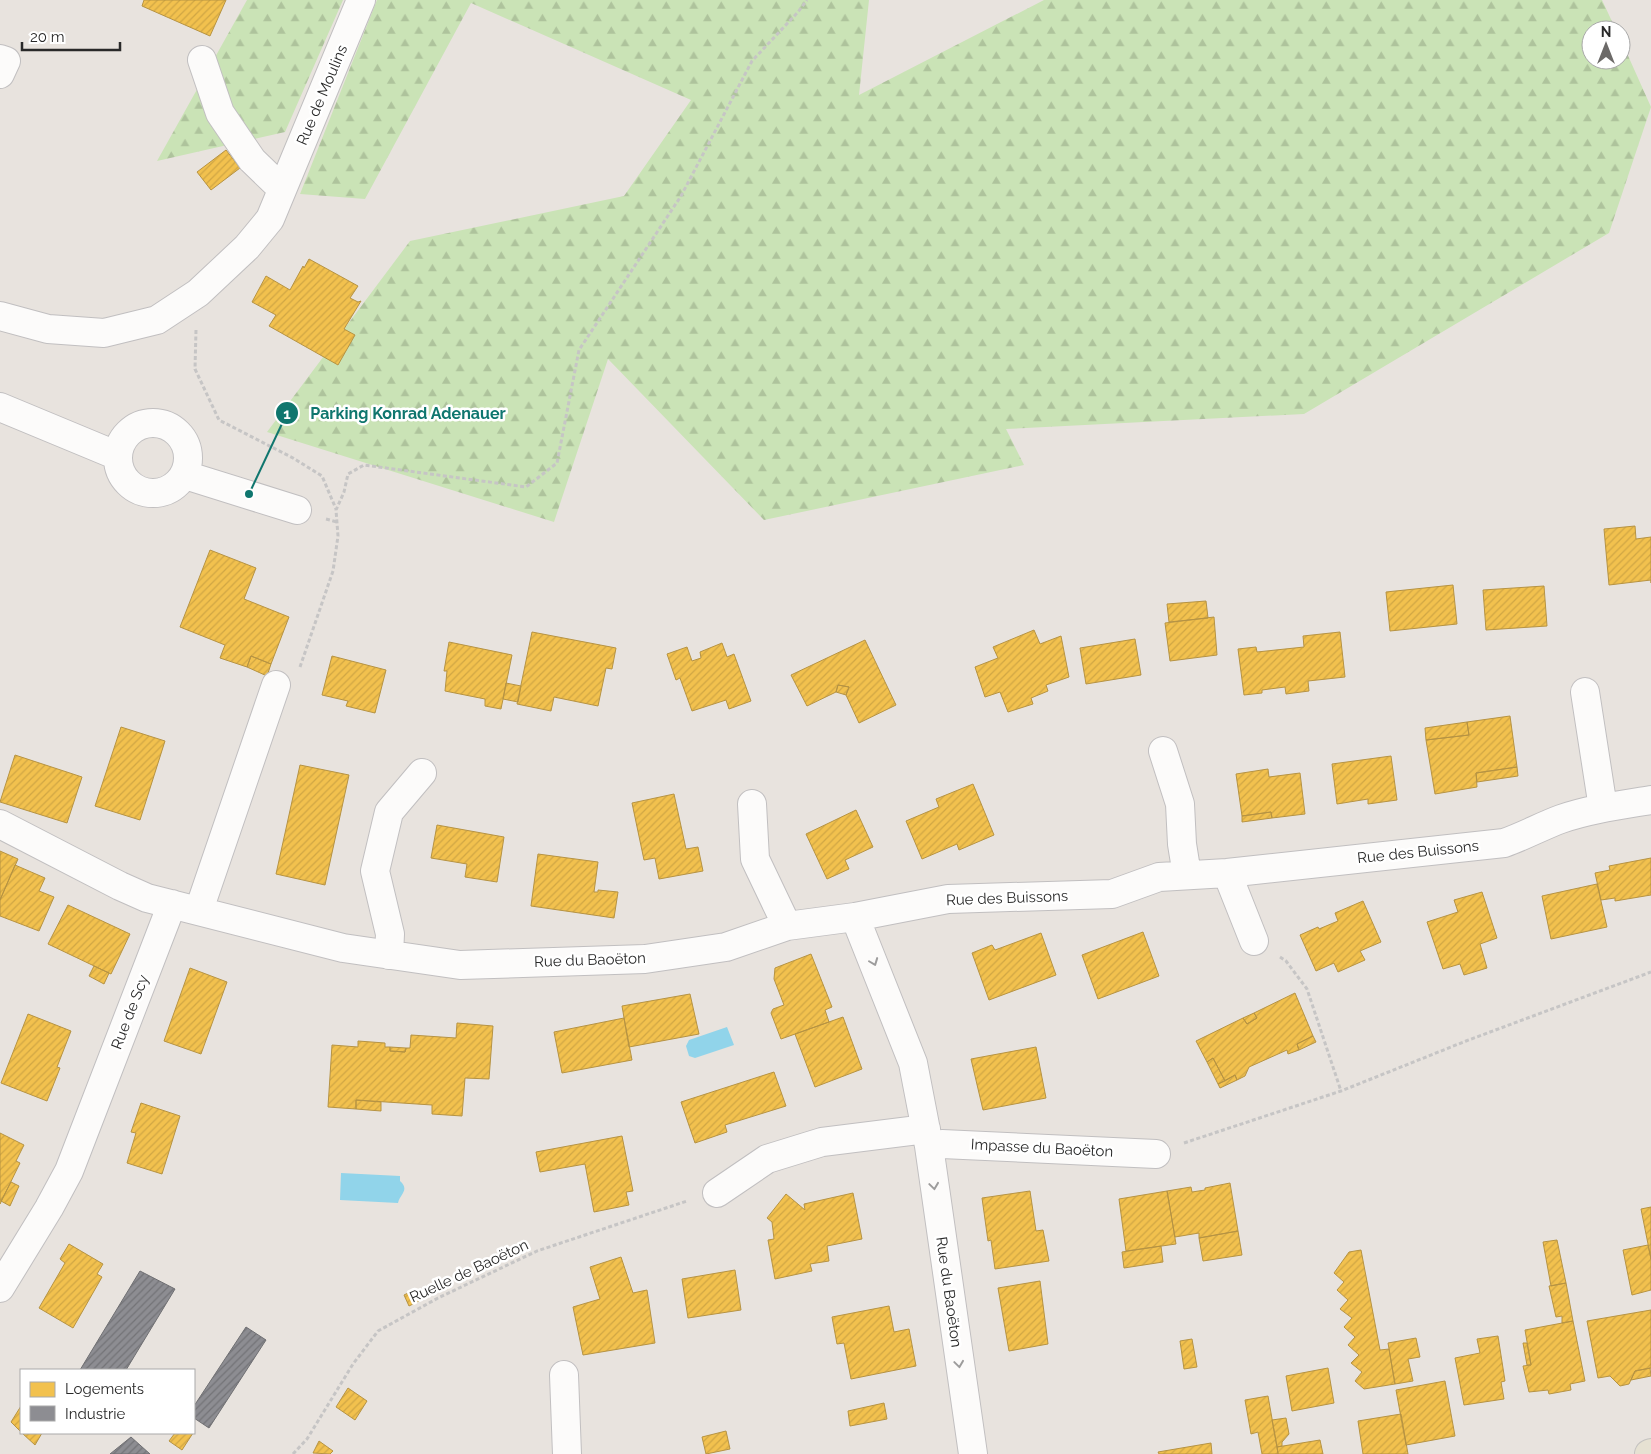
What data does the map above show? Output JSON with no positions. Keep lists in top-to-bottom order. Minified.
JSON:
{"streets":{"street":["Rue de Moulins","Rue des Buissons","Rue du Baoëton","Rue de Scy","Impasse du Baoëton"],"path":["Ruelle de Baoëton"]},"crossings":[["Rue des Buissons","Rue du Baoëton"],["Rue du Baoëton","Rue de Scy"],["Rue du Baoëton","Impasse du Baoëton"]],"one_way":["Rue du Baoëton"],"places":["Parking Konrad Adenauer"],"legend":["Logements","Industrie"],"scale_bar":"20 m","north":"top"}
